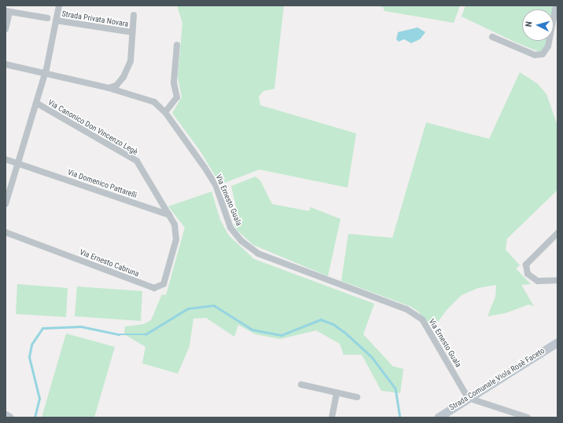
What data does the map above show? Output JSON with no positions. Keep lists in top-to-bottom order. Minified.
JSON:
{"streets":{"street":["Strada Privata Novara","Via Canonico Don Vincenzo Legè","Via Domenico Pattarelli","Via Ernesto Guala","Via Ernesto Cabruna","Strada Comunale Viola Rosè Faceto"]},"crossings":[["Strada Privata Novara","Via Ernesto Guala"],["Via Canonico Don Vincenzo Legè","Via Domenico Pattarelli"],["Via Canonico Don Vincenzo Legè","Via Ernesto Cabruna"],["Via Domenico Pattarelli","Via Ernesto Cabruna"],["Via Ernesto Guala","Strada Comunale Viola Rosè Faceto"]],"north":"left"}
